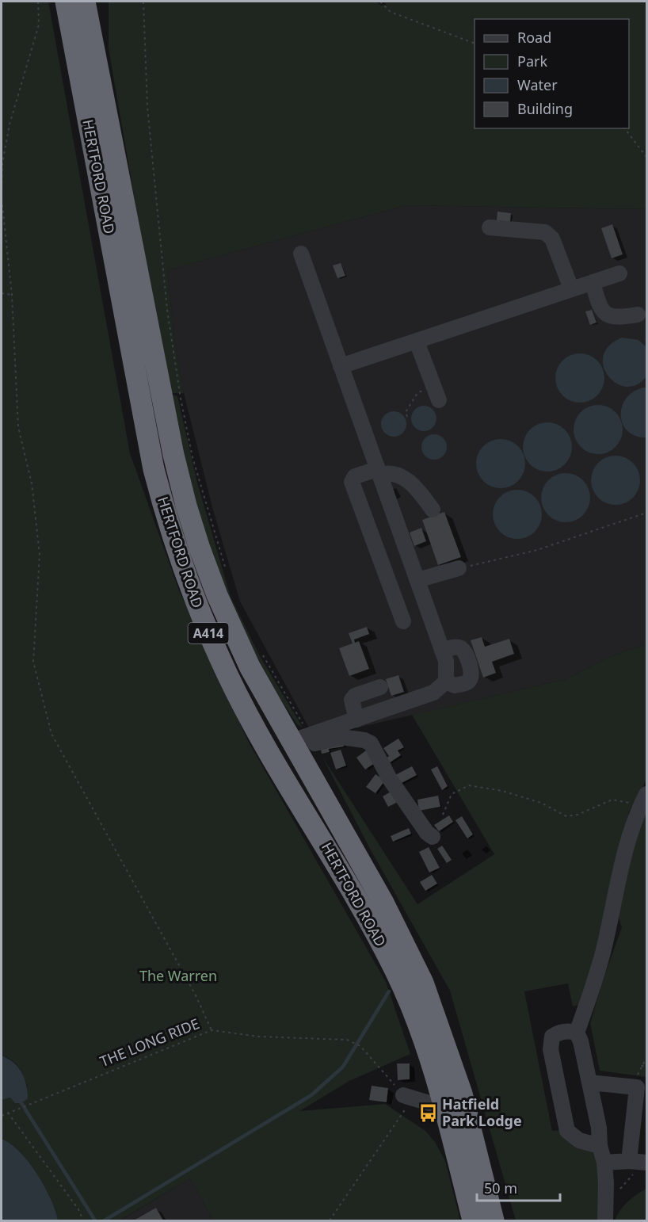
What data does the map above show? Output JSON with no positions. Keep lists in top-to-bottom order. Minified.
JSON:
{"streets":{"highway":["HERTFORD ROAD","A414"],"path":["THE LONG RIDE"]},"parks":["The Warren"],"places":{"bus stop":["Hatfield Park Lodge"]},"legend":["Road","Park","Water","Building"],"scale_bar":"50 m"}
